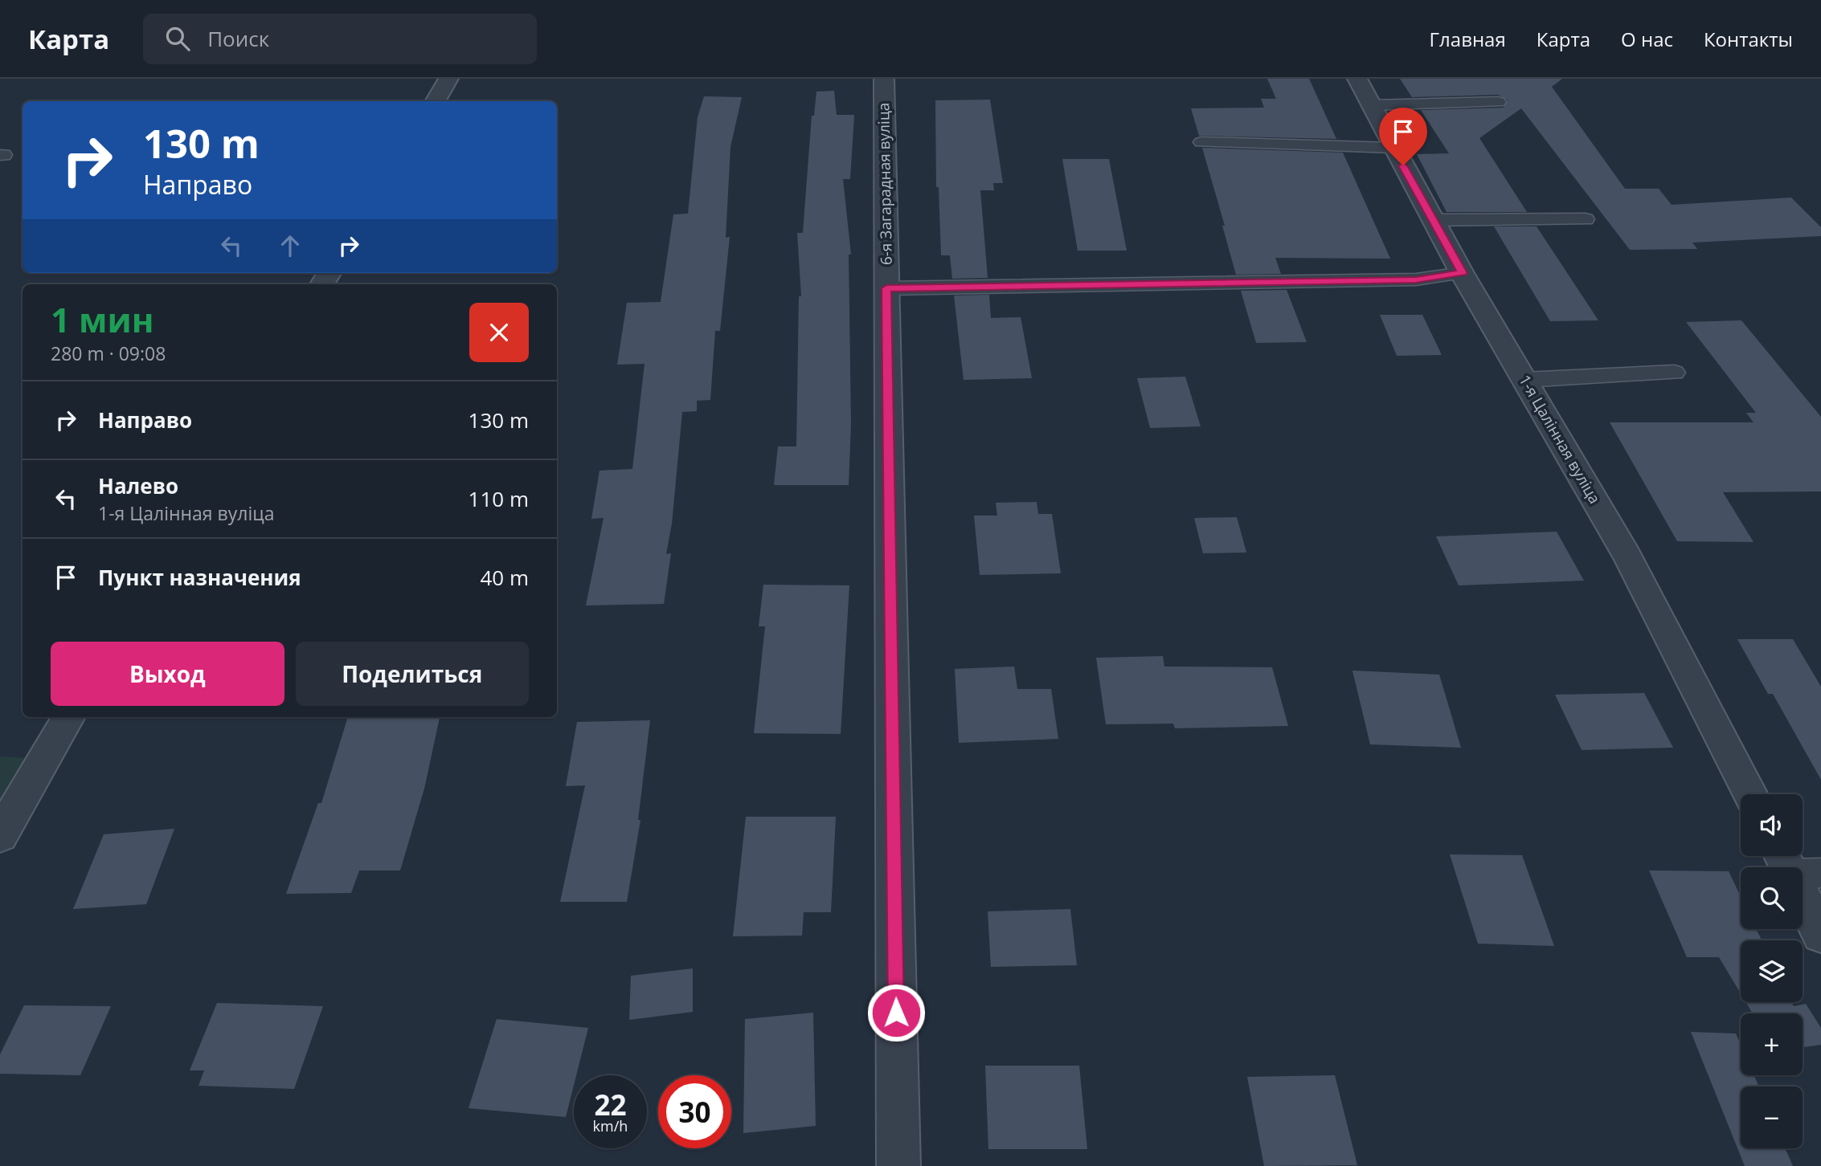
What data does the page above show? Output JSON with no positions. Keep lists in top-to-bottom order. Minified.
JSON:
{"streets":{"street":["6-я Загарадная вуліца","1-я Цалінная вуліца"]},"page":{"header":"Карта","search":"Поиск","nav":["Главная","Карта","О нас","Контакты"],"turn":["130 m","Направо"],"heading":["1 мин","280 m · 09:08"],"list":[{"name":"Направо","value":"130 m"},{"name":"Налево","note":"1-я Цалінная вуліца","value":"110 m"},{"name":"Пункт назначения","value":"40 m"}],"buttons":["Выход","Поделиться"],"map_buttons":["+","−"],"speed":"22 km/h","limit":"30"}}
